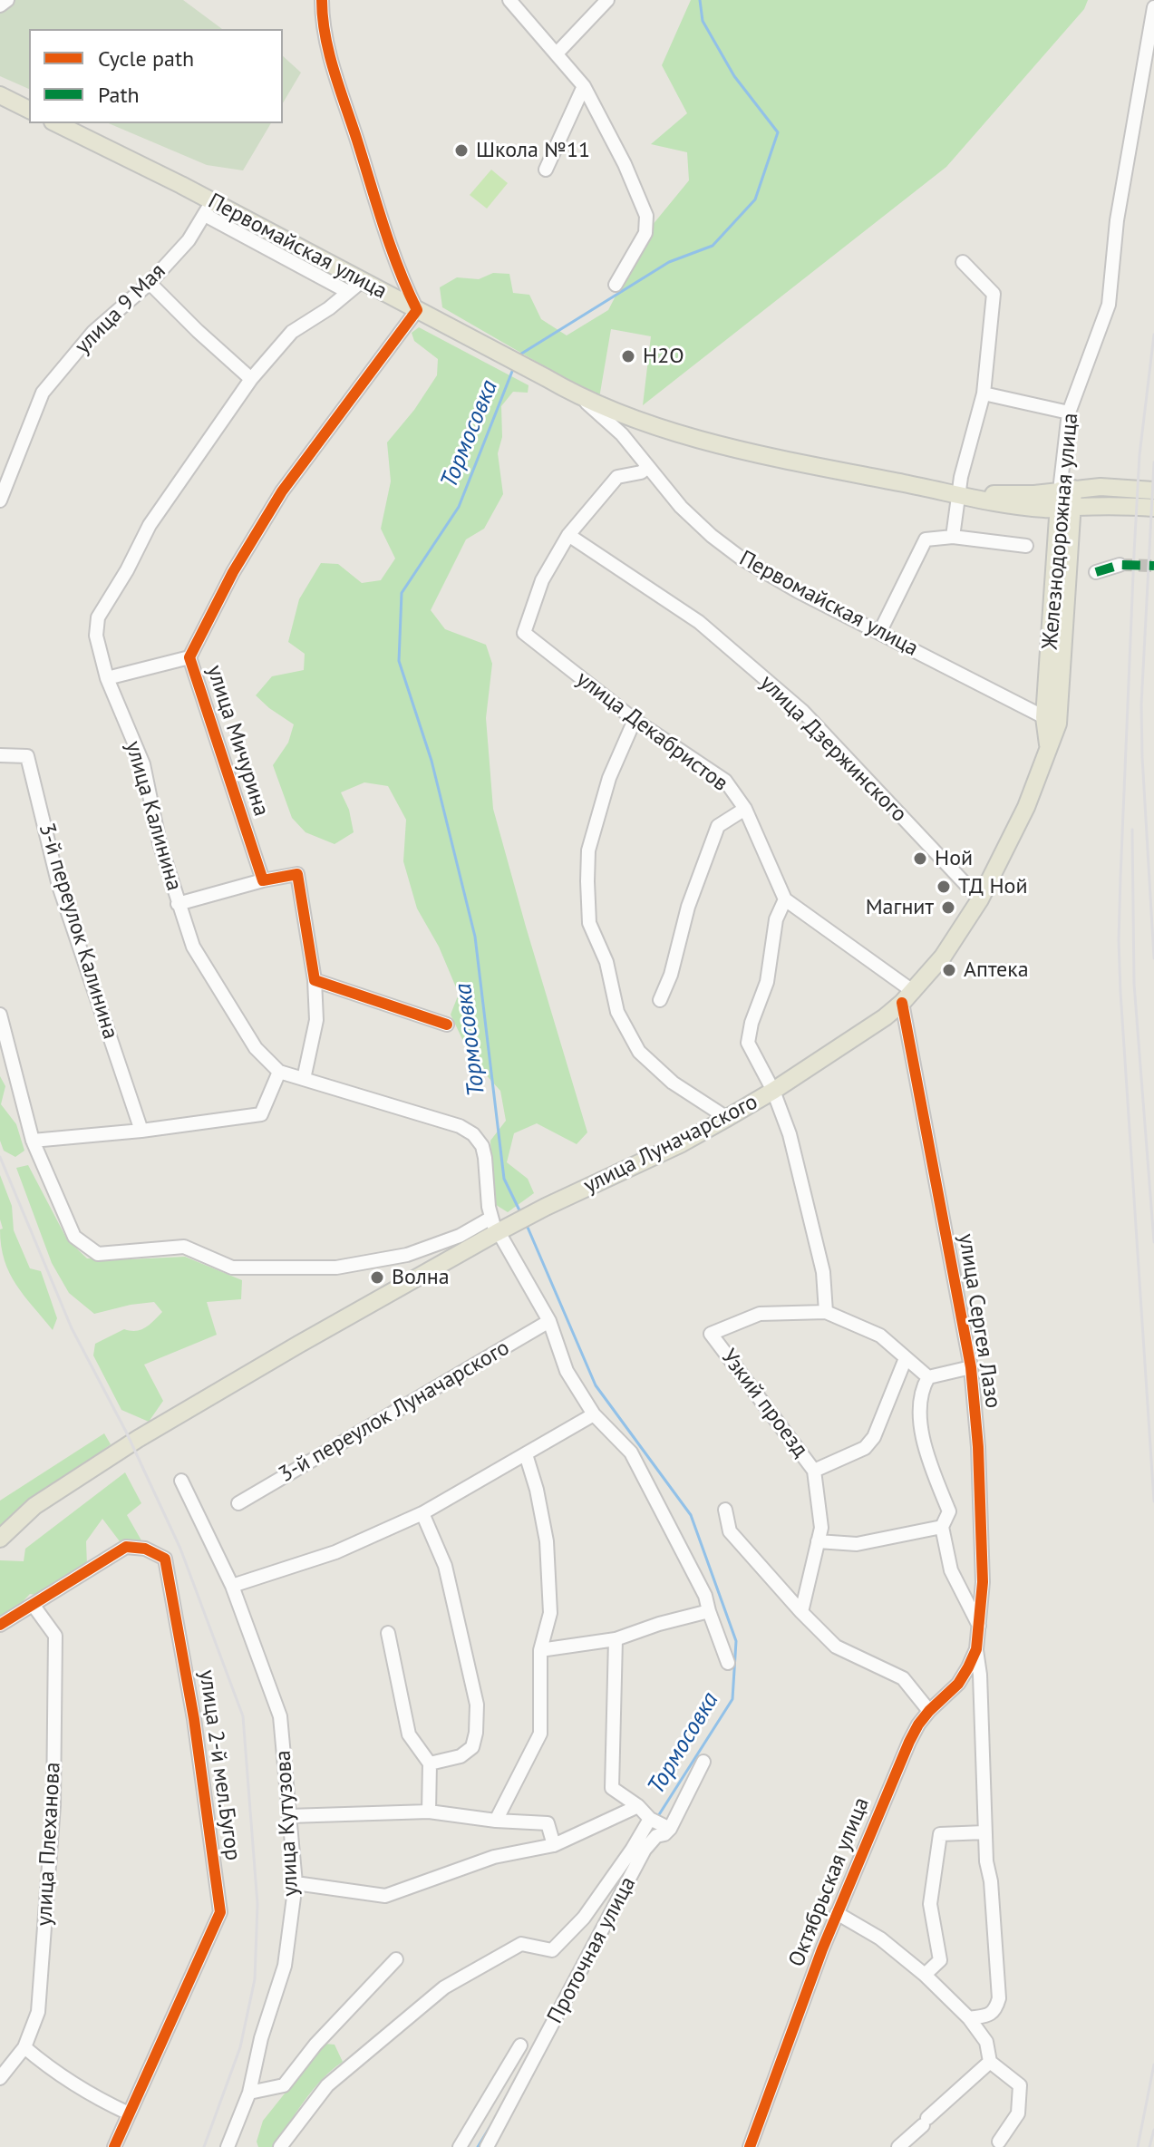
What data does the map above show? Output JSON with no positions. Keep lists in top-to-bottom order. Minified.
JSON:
{"streets":{"main road":["Первомайская улица","Железнодорожная улица","улица Луначарского"],"street":["улица 9 Мая","улица Декабристов","улица Мичурина","улица Дзержинского","улица Калинина","3-й переулок Калинина","улица Сергея Лазо","Узкий проезд","3-й переулок Луначарского","улица 2-й мел.Бугор","улица Кутузова","улица Плеханова","Октябрьская улица","Проточная улица"]},"crossings":[["Первомайская улица","улица 9 Мая"],["Первомайская улица","Железнодорожная улица"],["Первомайская улица","улица Мичурина"],["Первомайская улица","улица Калинина"],["Железнодорожная улица","улица Луначарского"],["улица Декабристов","улица Дзержинского"],["улица Дзержинского","улица Луначарского"],["улица Калинина","улица Луначарского"],["улица Луначарского","улица Сергея Лазо"],["улица Сергея Лазо","Октябрьская улица"],["улица 2-й мел.Бугор","улица Плеханова"]],"water":["Тормосовка"],"places":["Школа №11","H2O","Ной","ТД Ной","Магнит","Аптека","Волна"],"legend":["Cycle path","Path"]}
